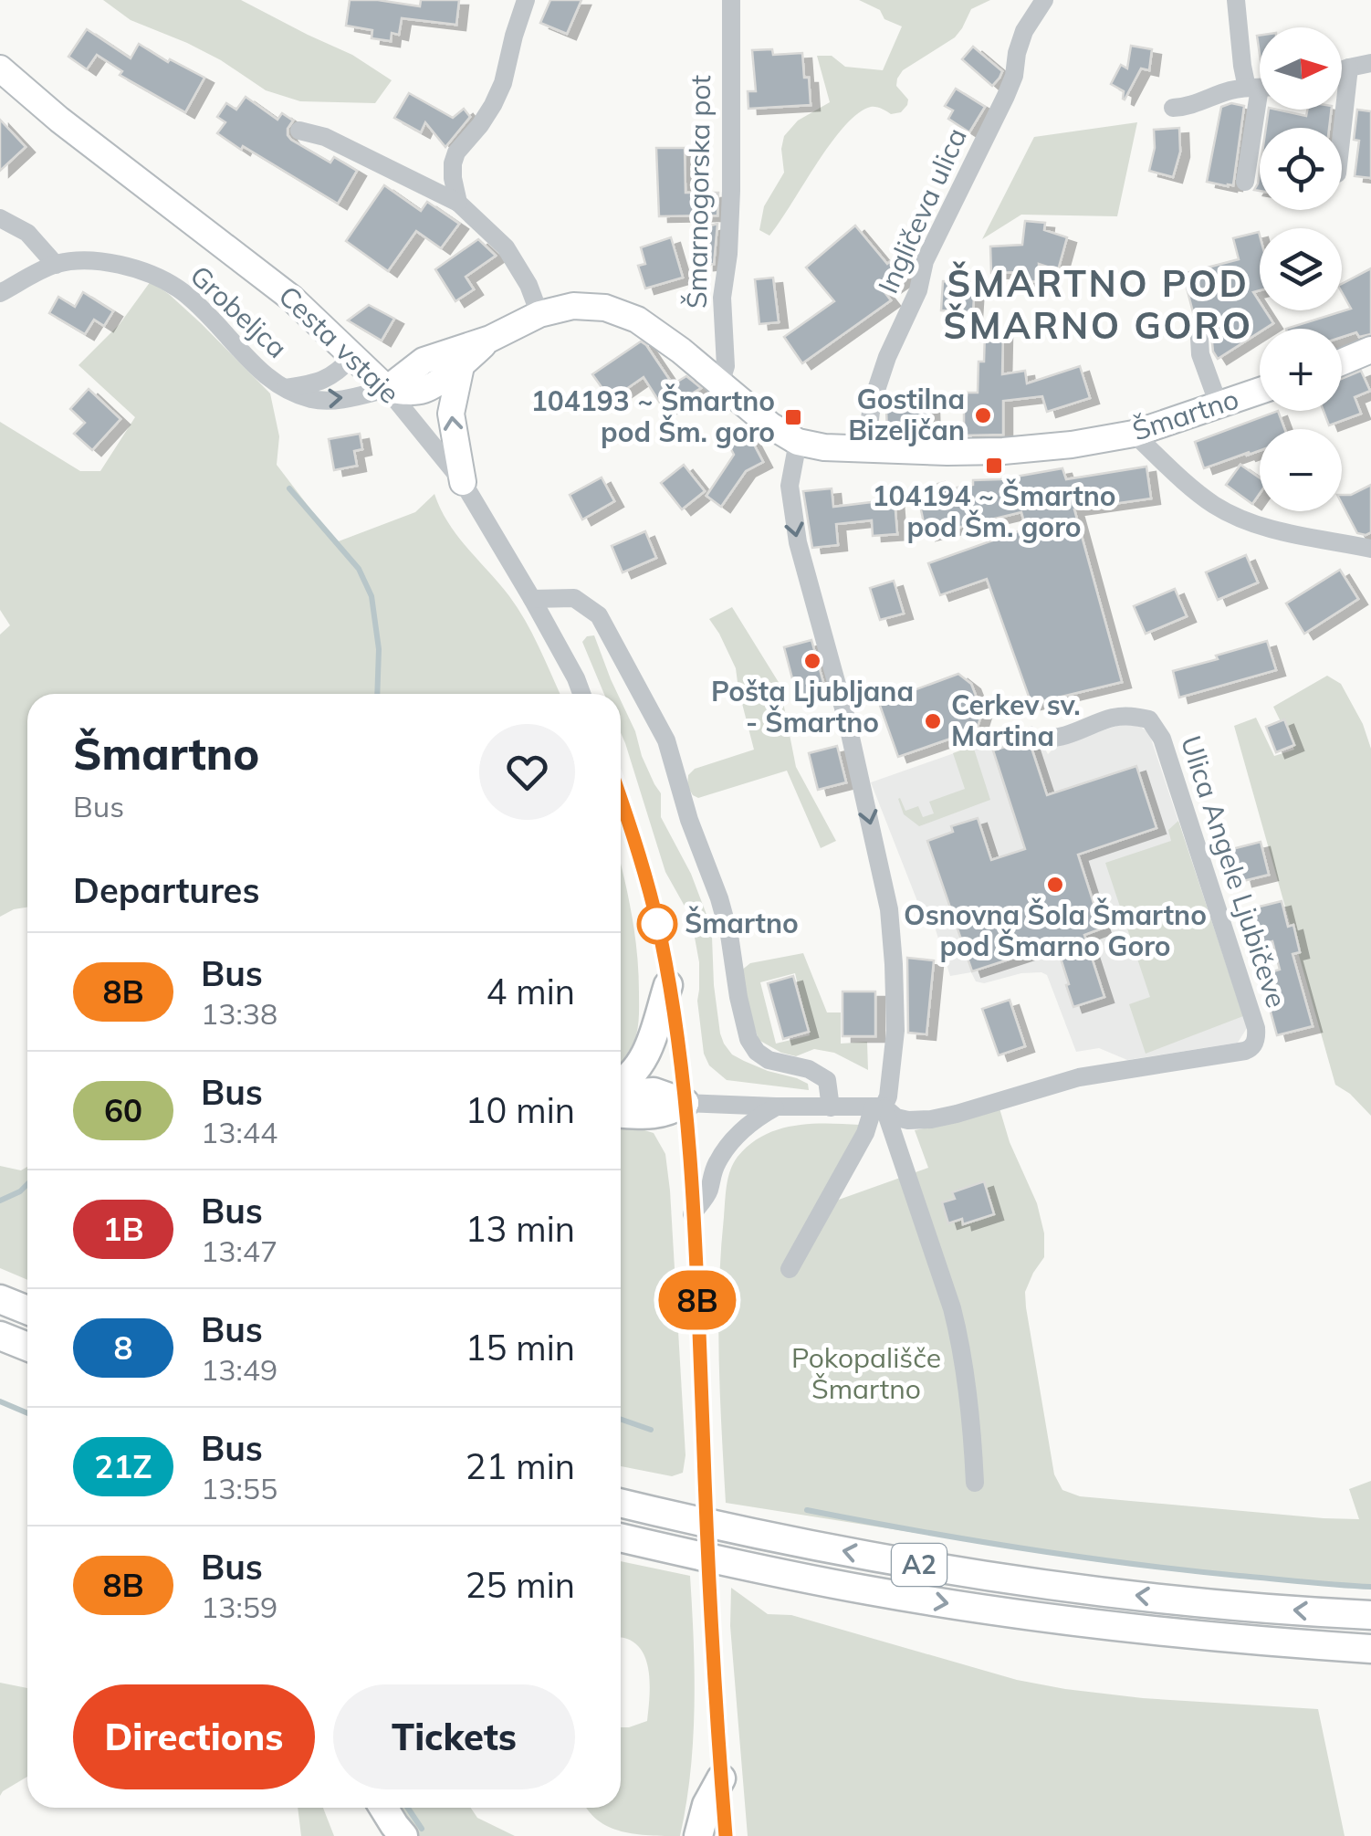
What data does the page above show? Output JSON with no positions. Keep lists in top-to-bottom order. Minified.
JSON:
{"streets":{"highway":["A2"],"main road":["Cesta vstaje","Šmartno"],"street":["Šmarnogorska pot","Ingličeva ulica","Grobeljca","Ulica Angele Ljubičeve"]},"crossings":[["Šmarnogorska pot","Šmartno"],["Ingličeva ulica","Šmartno"],["Grobeljca","Cesta vstaje"]],"districts":["ŠMARTNO POD ŠMARNO GORO"],"parks":["Pokopališče Šmartno"],"places":{"other":["Gostilna Bizeljčan","Pošta Ljubljana - Šmartno","Cerkev sv. Martina","Osnovna Šola Šmartno pod Šmarno Goro","Šmartno"],"transit":["104193 ~ Šmartno pod Šm. goro","104194 ~ Šmartno pod Šm. goro"]},"lines":["bus line 8B"],"north":"right","page":{"on_map":"8B","map_buttons":["+","−"],"heading":[["Šmartno","Bus"],"Departures"],"list":[{"mark":"8B","name":"Bus","note":"13:38","value":"4 min"},{"mark":"60","name":"Bus","note":"13:44","value":"10 min"},{"mark":"1B","name":"Bus","note":"13:47","value":"13 min"},{"mark":"8","name":"Bus","note":"13:49","value":"15 min"},{"mark":"21Z","name":"Bus","note":"13:55","value":"21 min"},{"mark":"8B","name":"Bus","note":"13:59","value":"25 min"}],"buttons":["Directions","Tickets"]}}
